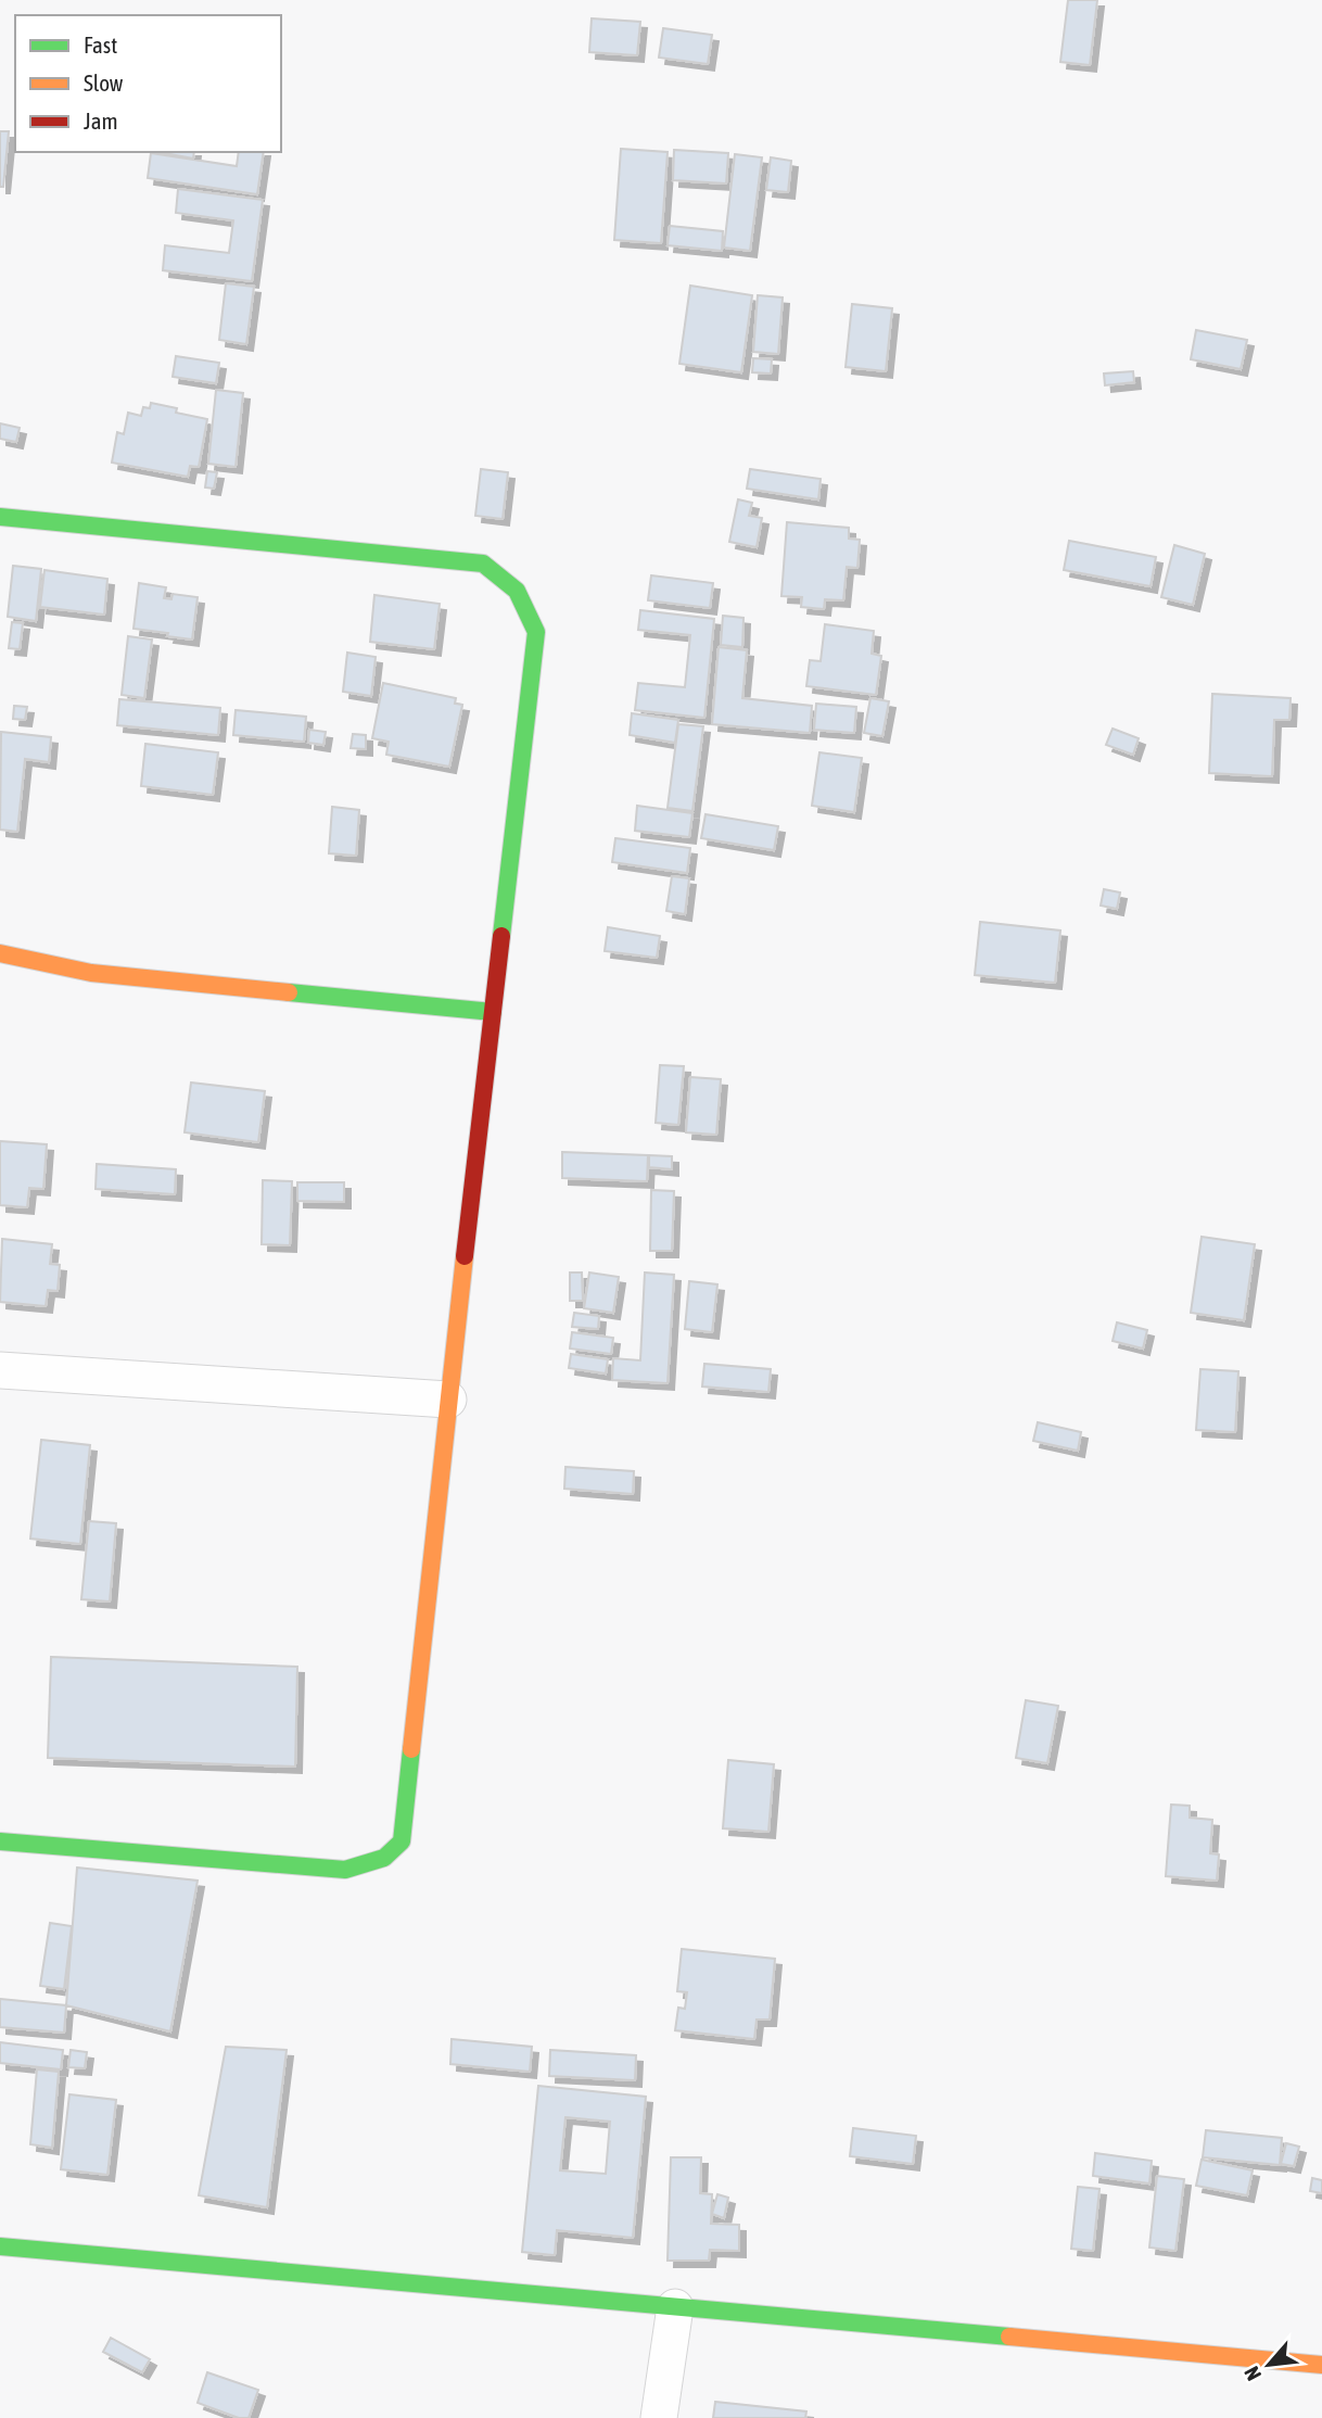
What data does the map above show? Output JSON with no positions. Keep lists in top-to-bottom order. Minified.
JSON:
{"legend":["Fast","Slow","Jam"],"north":"bottom left"}
